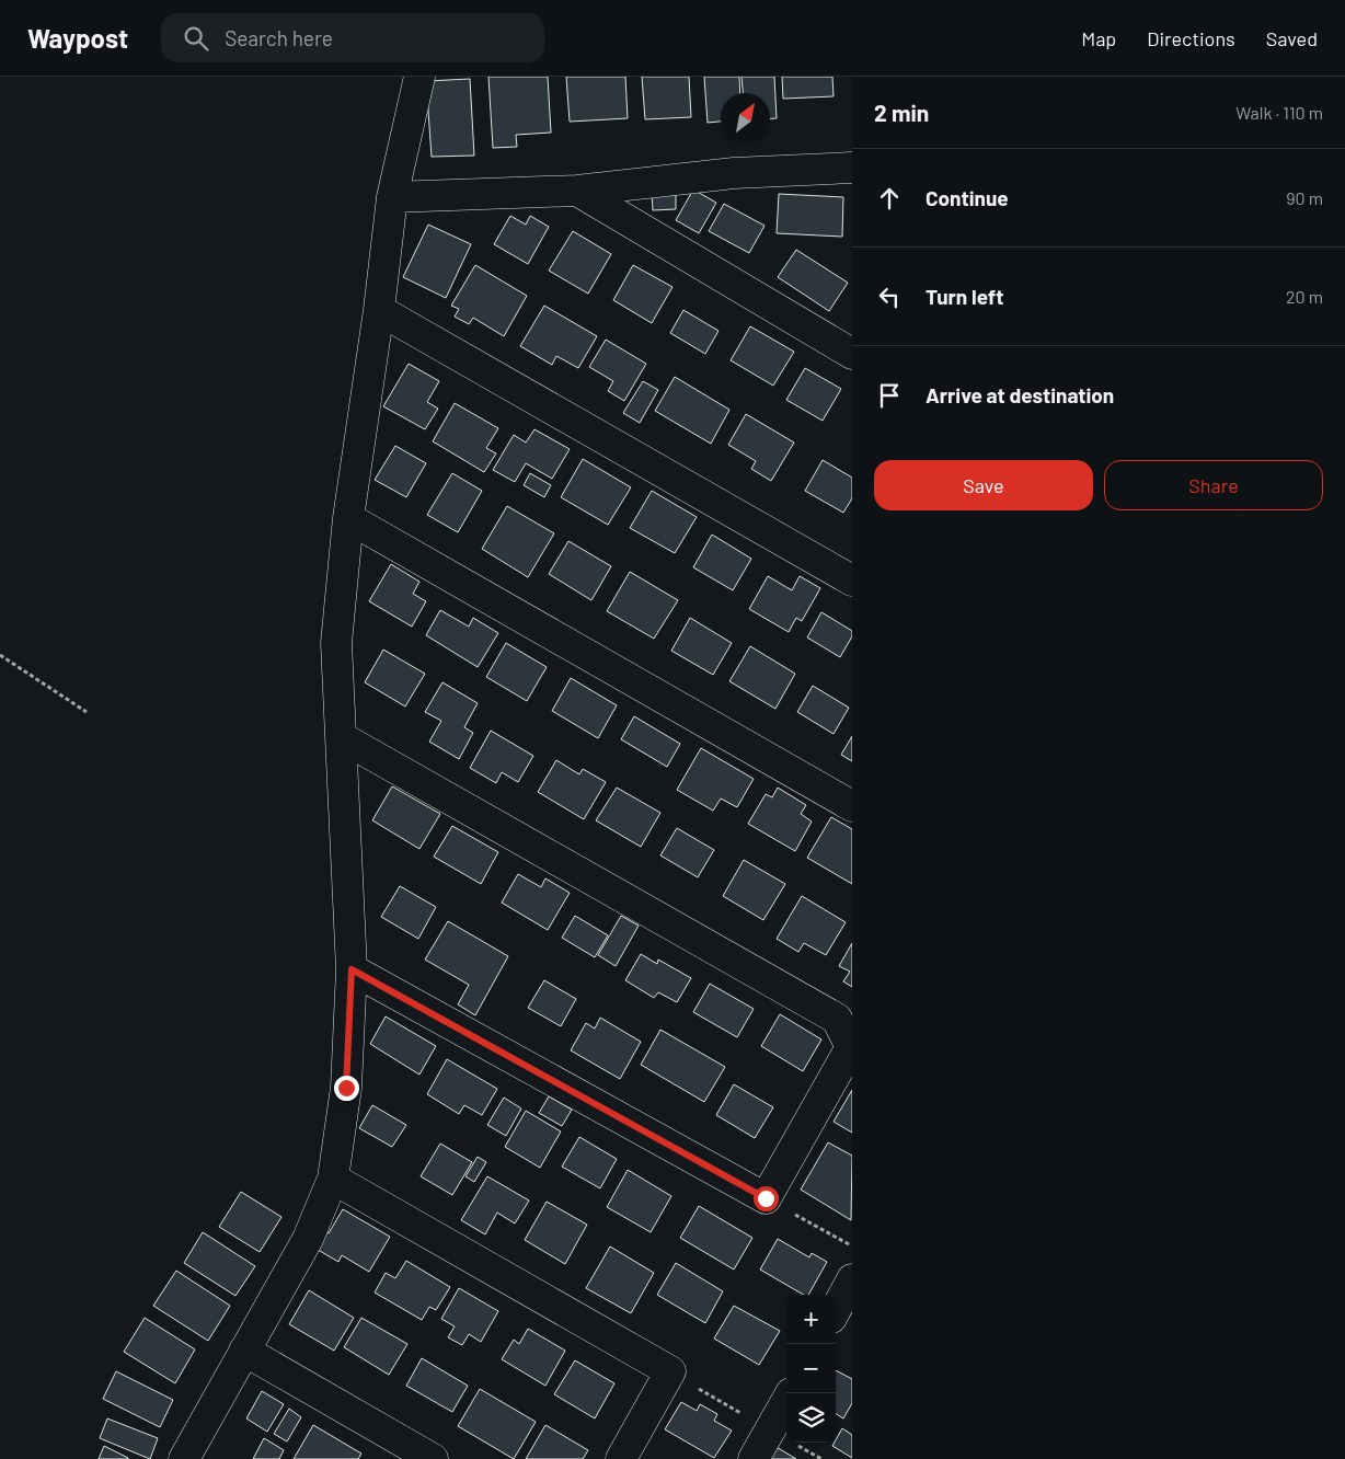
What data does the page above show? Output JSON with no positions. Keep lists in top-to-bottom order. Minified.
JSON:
{"north":"top right","page":{"header":"Waypost","search":"Search here","nav":["Map","Directions","Saved"],"heading":["2 min","Walk · 110 m"],"list":[["Continue","90 m"],["Turn left","20 m"],"Arrive at destination"],"buttons":["Save","Share"],"map_buttons":["+","−"]}}
